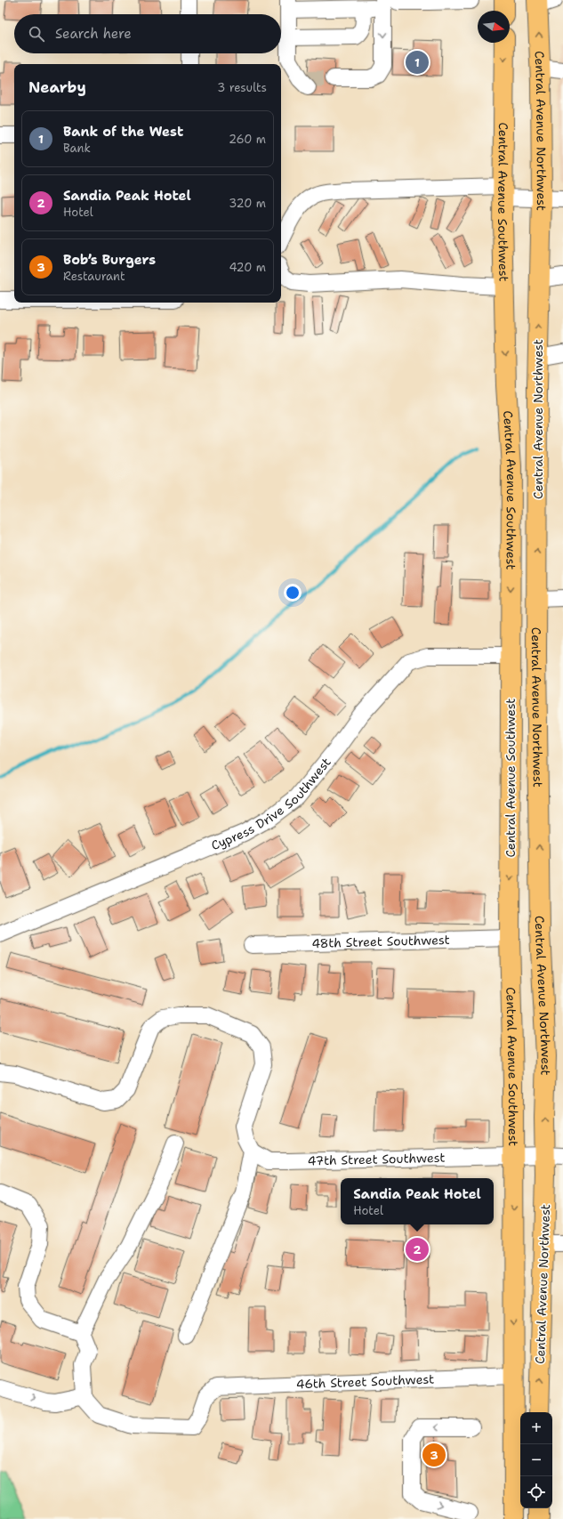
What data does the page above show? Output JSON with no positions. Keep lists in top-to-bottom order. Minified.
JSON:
{"streets":{"main road":["Central Avenue Northwest","Central Avenue Southwest"],"street":["Cypress Drive Southwest","48th Street Southwest","47th Street Southwest","46th Street Southwest"]},"crossings":[["Central Avenue Northwest","47th Street Southwest"],["Central Avenue Southwest","Cypress Drive Southwest"],["Central Avenue Southwest","48th Street Southwest"],["Central Avenue Southwest","47th Street Southwest"],["Central Avenue Southwest","46th Street Southwest"]],"one_way":["Central Avenue Northwest","Central Avenue Southwest"],"north":"right","page":{"search":"Search here","pins":["1","2","3"],"heading":["Nearby","3 results"],"list":[{"mark":"1","name":"Bank of the West","note":"Bank","value":"260 m"},{"mark":"2","name":"Sandia Peak Hotel","note":"Hotel","value":"320 m"},{"mark":"3","name":"Bob’s Burgers","note":"Restaurant","value":"420 m"}],"popup":["Sandia Peak Hotel","Hotel"],"map_buttons":["+","−"]}}
